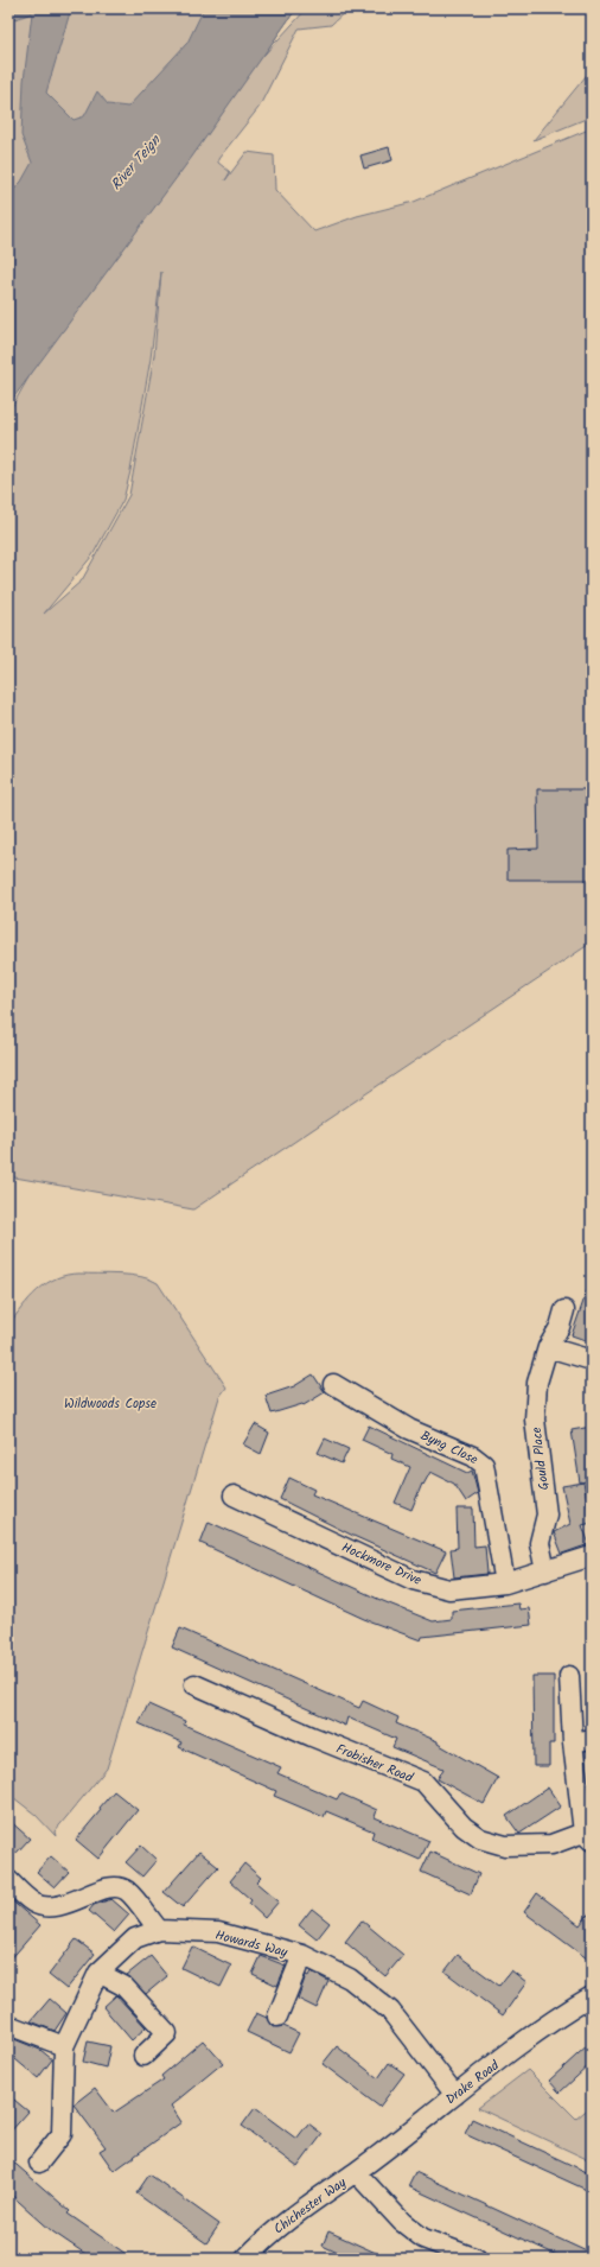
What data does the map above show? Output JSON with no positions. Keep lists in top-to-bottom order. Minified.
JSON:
{"streets":{"street":["Byng Close","Gould Place","Hockmore Drive","Frobisher Road","Howards Way","Drake Road","Chichester Way"]},"crossings":[["Byng Close","Hockmore Drive"],["Gould Place","Hockmore Drive"],["Howards Way","Drake Road"],["Drake Road","Chichester Way"]],"water":["River Teign"],"parks":["Wildwoods Copse"]}
